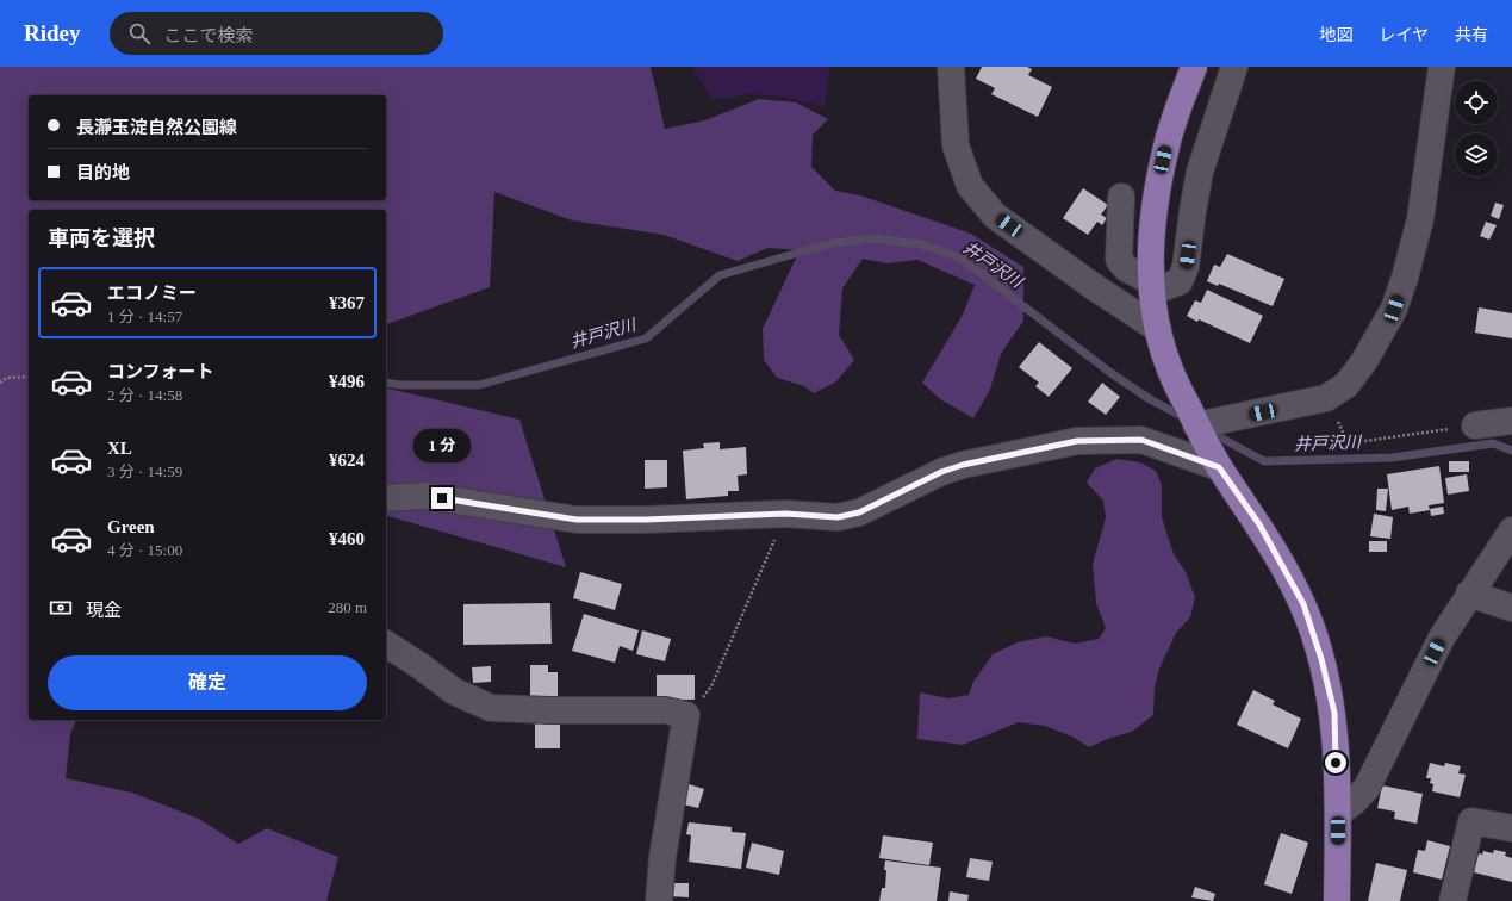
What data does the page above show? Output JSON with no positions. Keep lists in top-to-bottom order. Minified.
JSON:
{"water":["井戸沢川"],"page":{"header":"Ridey","search":"ここで検索","nav":["地図","レイヤ","共有"],"banner":["長瀞玉淀自然公園線","目的地"],"heading":"車両を選択","list":[{"name":"エコノミー","note":"1 分 · 14:57","value":"¥367"},{"name":"コンフォート","note":"2 分 · 14:58","value":"¥496"},{"name":"XL","note":"3 分 · 14:59","value":"¥624"},{"name":"Green","note":"4 分 · 15:00","value":"¥460"}],"bubble":"1 分","pay":["現金","280 m"],"buttons":"確定"}}
